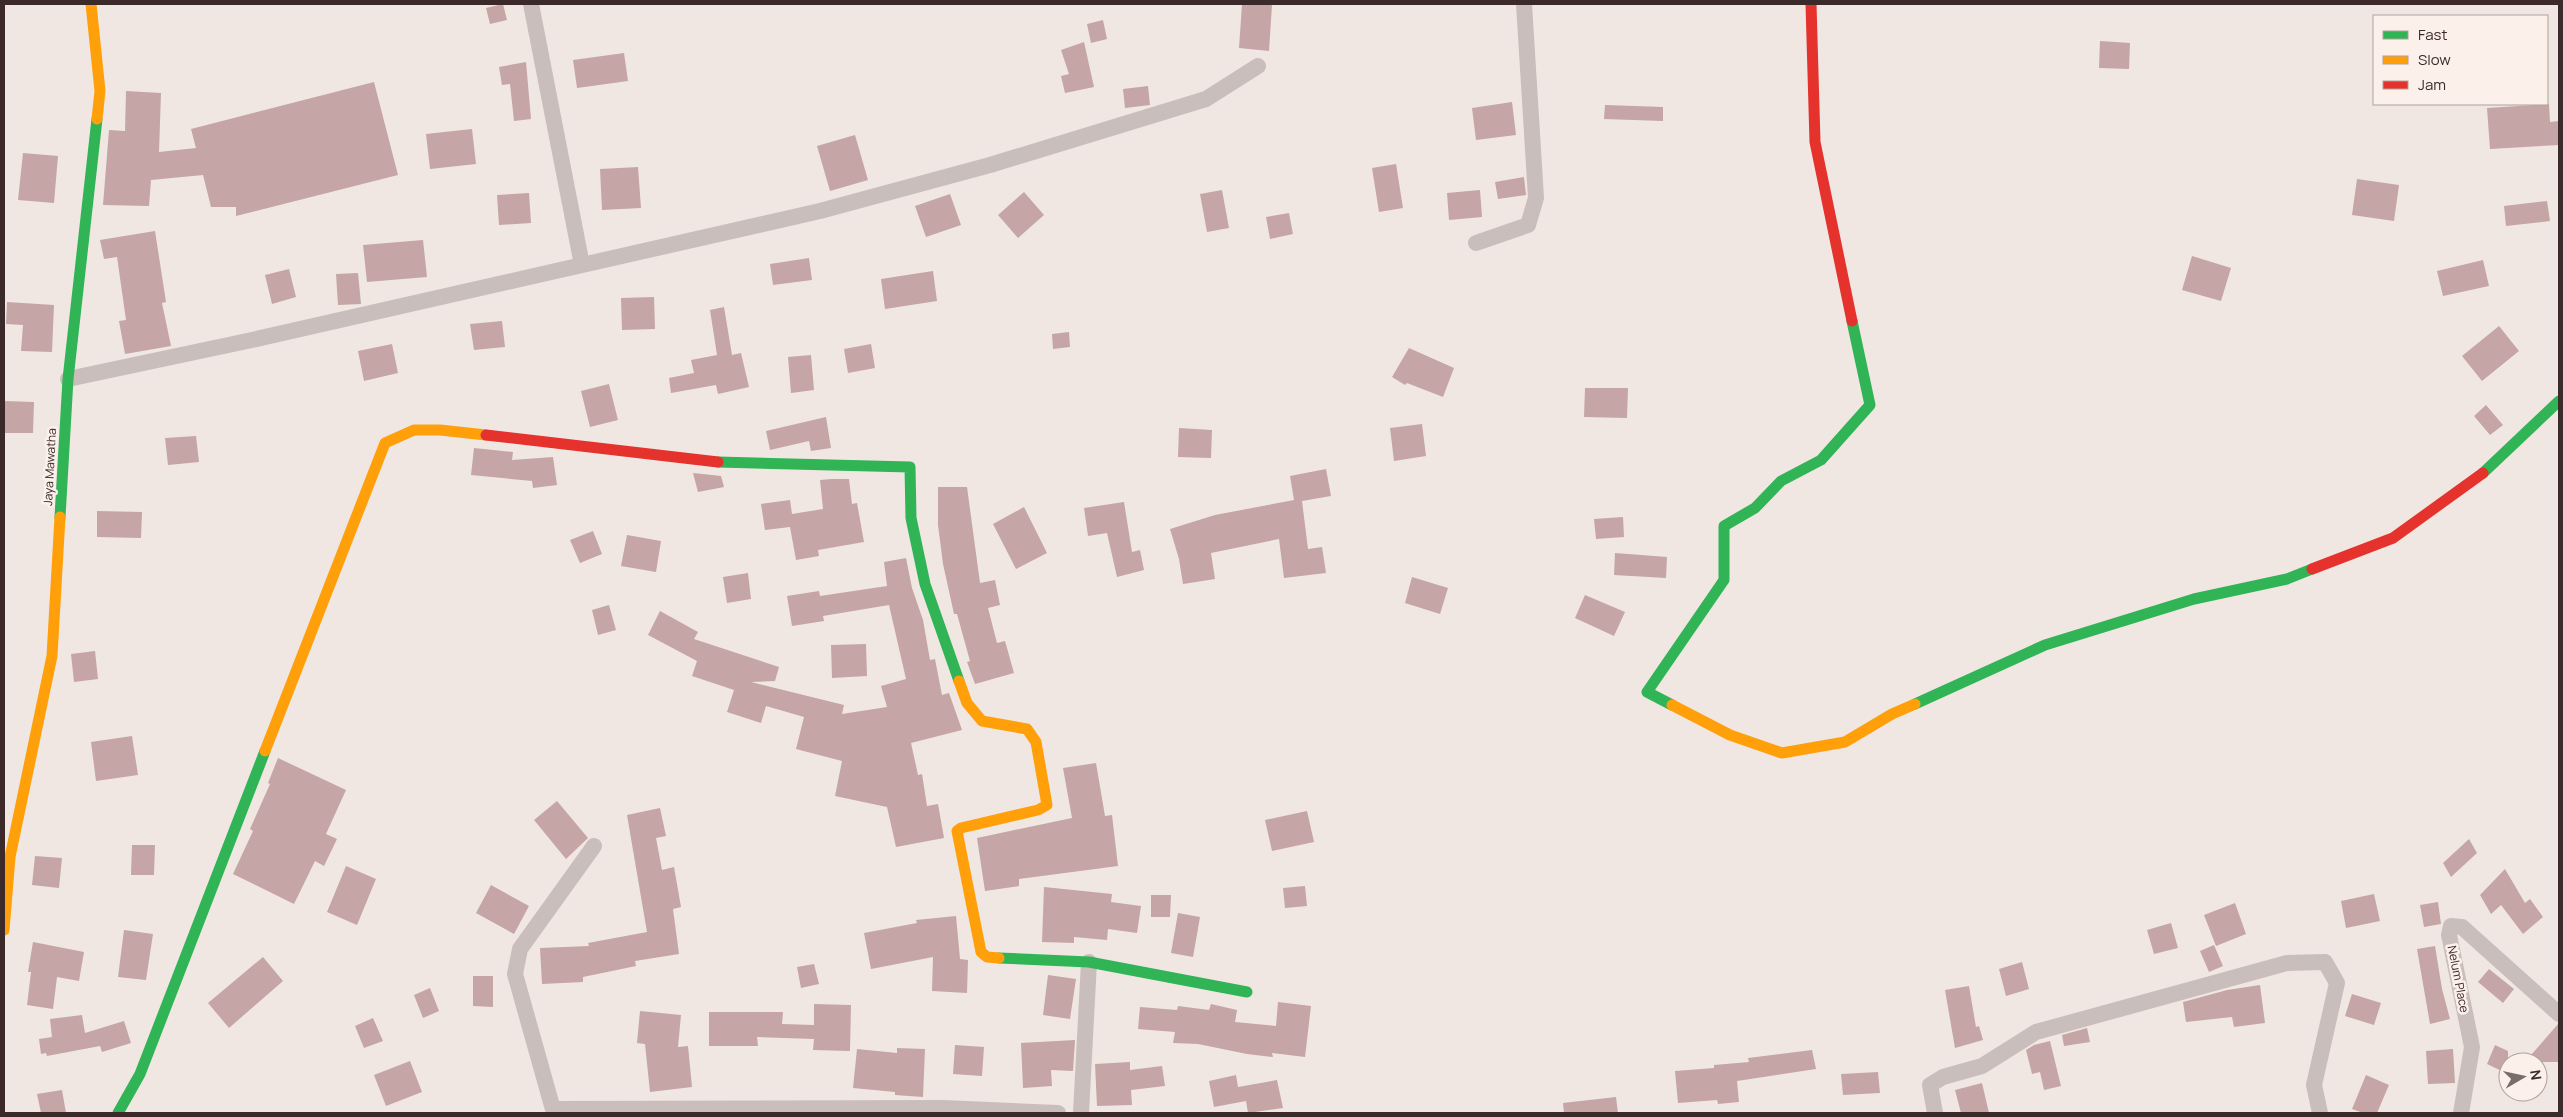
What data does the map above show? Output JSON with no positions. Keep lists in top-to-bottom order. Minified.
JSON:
{"streets":{"street":["Jaya Mawatha","Nelum Place"]},"legend":["Fast","Slow","Jam"],"north":"right"}
